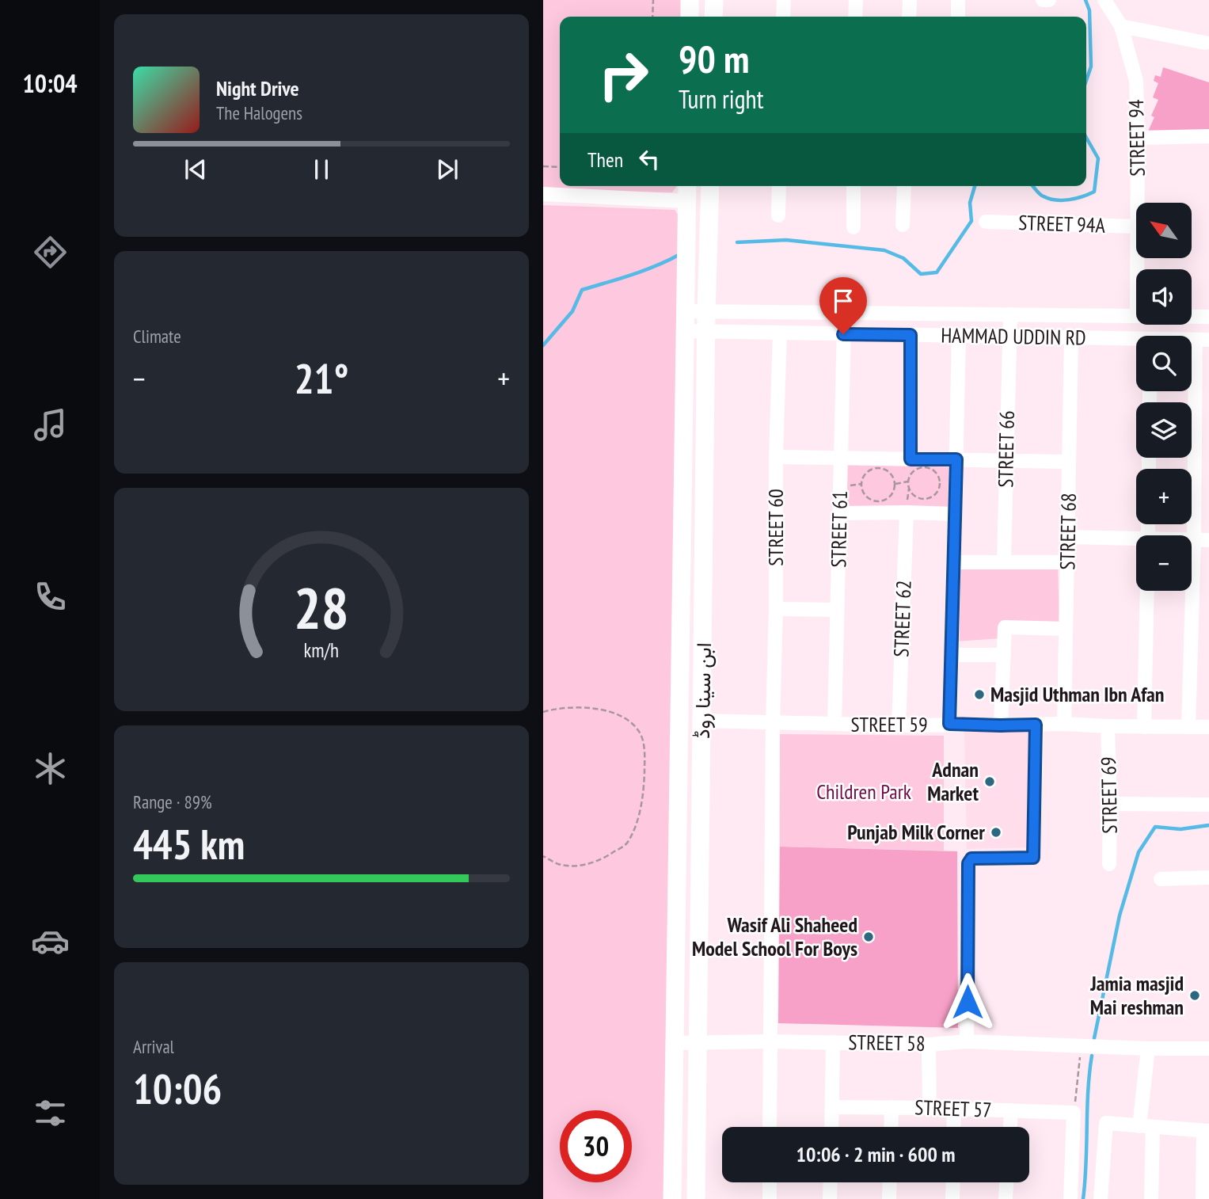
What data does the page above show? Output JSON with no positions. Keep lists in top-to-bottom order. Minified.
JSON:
{"streets":{"main road":["ابن سینا روڈ"],"street":["STREET 94","STREET 94A","HAMMAD UDDIN RD","STREET 66","STREET 60","STREET 61","STREET 68","STREET 62","STREET 59","STREET 69","STREET 58","STREET 57"]},"crossings":[["HAMMAD UDDIN RD","STREET 66"],["HAMMAD UDDIN RD","STREET 60"],["HAMMAD UDDIN RD","STREET 61"],["HAMMAD UDDIN RD","STREET 68"],["HAMMAD UDDIN RD","ابن سینا روڈ"],["STREET 60","STREET 59"],["STREET 60","STREET 58"],["STREET 61","STREET 59"],["STREET 68","STREET 59"],["STREET 62","STREET 59"],["ابن سینا روڈ","STREET 59"],["ابن سینا روڈ","STREET 58"],["STREET 59","STREET 69"]],"parks":["Children Park"],"places":["Masjid Uthman Ibn Afan","Adnan Market","Punjab Milk Corner","Wasif Ali Shaheed Model School For Boys","Jamia masjid Mai reshman"],"north":"top left","page":{"tabs":"10:04","turn":["90 m","Turn right"],"song":["Night Drive","The Halogens"],"then":"Then","map_buttons":["+","−"],"tile":["Climate",["Range · 89%","445 km"],["Arrival","10:06"]],"heat":["−","21°","+"],"limit":"30","trip":"10:06 · 2 min · 600 m","gauge":["28","km/h"]}}
